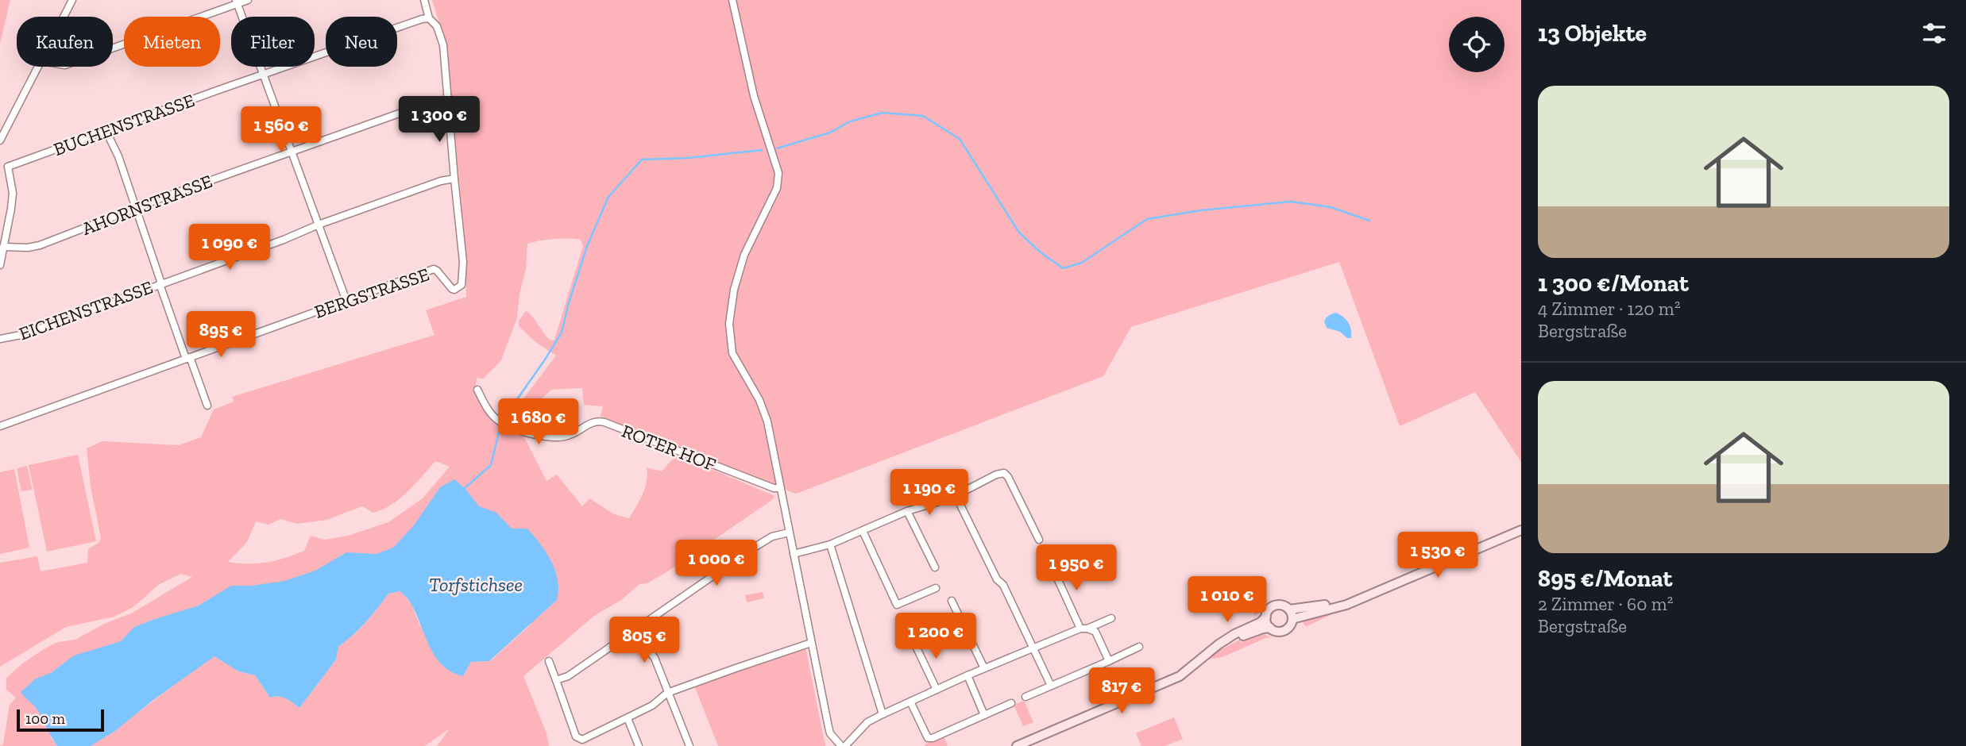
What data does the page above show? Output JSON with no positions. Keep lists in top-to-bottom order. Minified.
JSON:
{"streets":{"street":["BUCHENSTRASSE","AHORNSTRASSE","BERGSTRASSE","EICHENSTRASSE","ROTER HOF"]},"crossings":[["BUCHENSTRASSE","BERGSTRASSE"],["AHORNSTRASSE","BERGSTRASSE"],["BERGSTRASSE","EICHENSTRASSE"]],"water":["Torfstichsee"],"scale_bar":"100 m","page":{"heading":"13 Objekte","chip":["Kaufen","Mieten","Filter","Neu"],"list":[{"name":"1 300 €/Monat","note":"4 Zimmer · 120 m² · Bergstraße"},{"name":"895 €/Monat","note":"2 Zimmer · 60 m² · Bergstraße"}],"price":["1 300 €","1 560 €","1 090 €","895 €","1 680 €","1 190 €","1 530 €","1 000 €","1 950 €","1 010 €","1 200 €","805 €","817 €"],"scale":"100 m"}}
